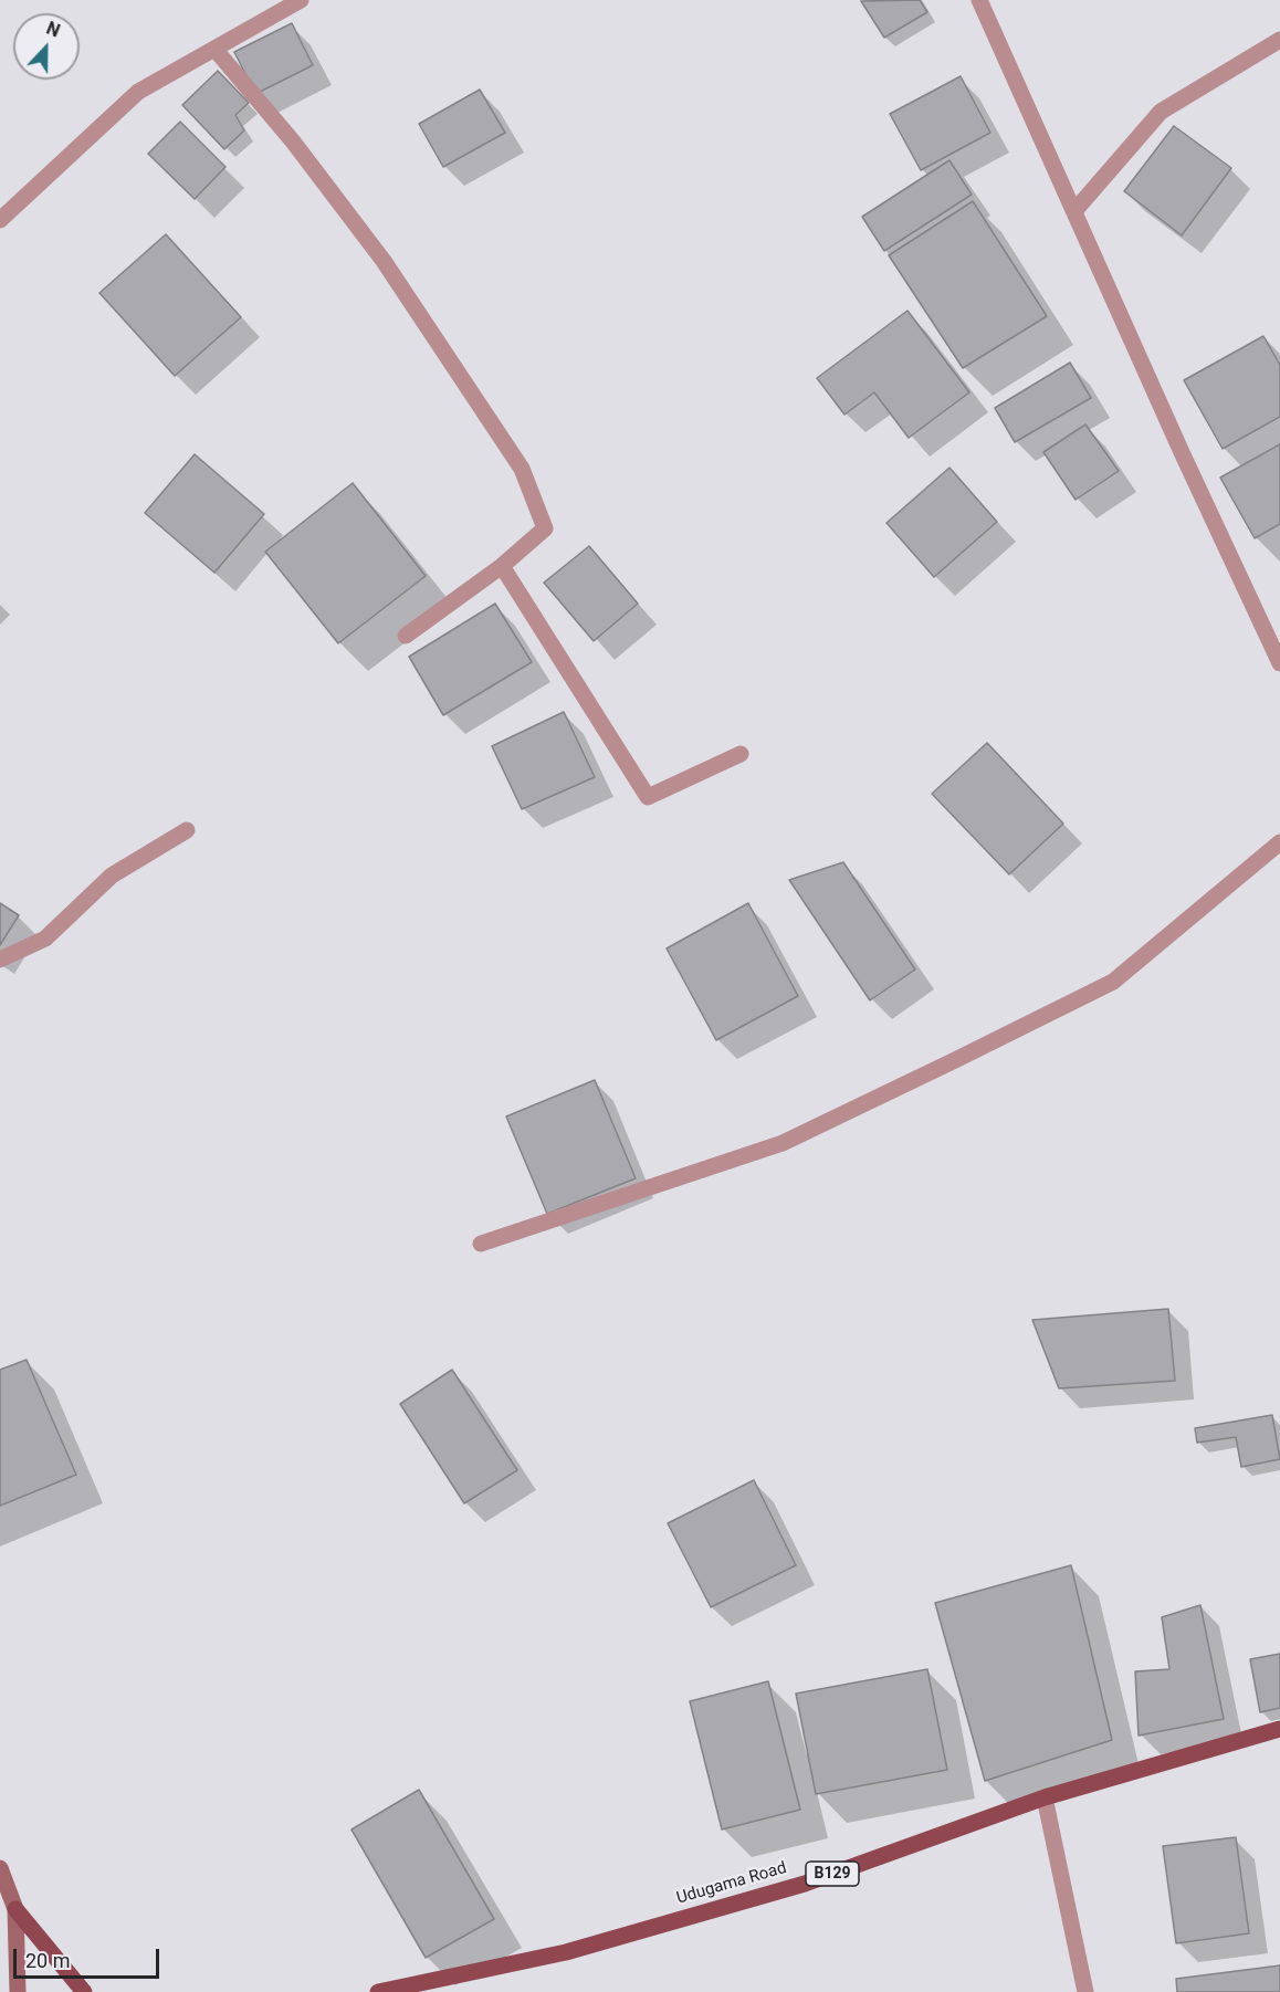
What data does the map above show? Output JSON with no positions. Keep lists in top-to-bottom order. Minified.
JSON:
{"streets":{"main road":["B129","Udugama Road"]},"scale_bar":"20 m","north":"top"}
